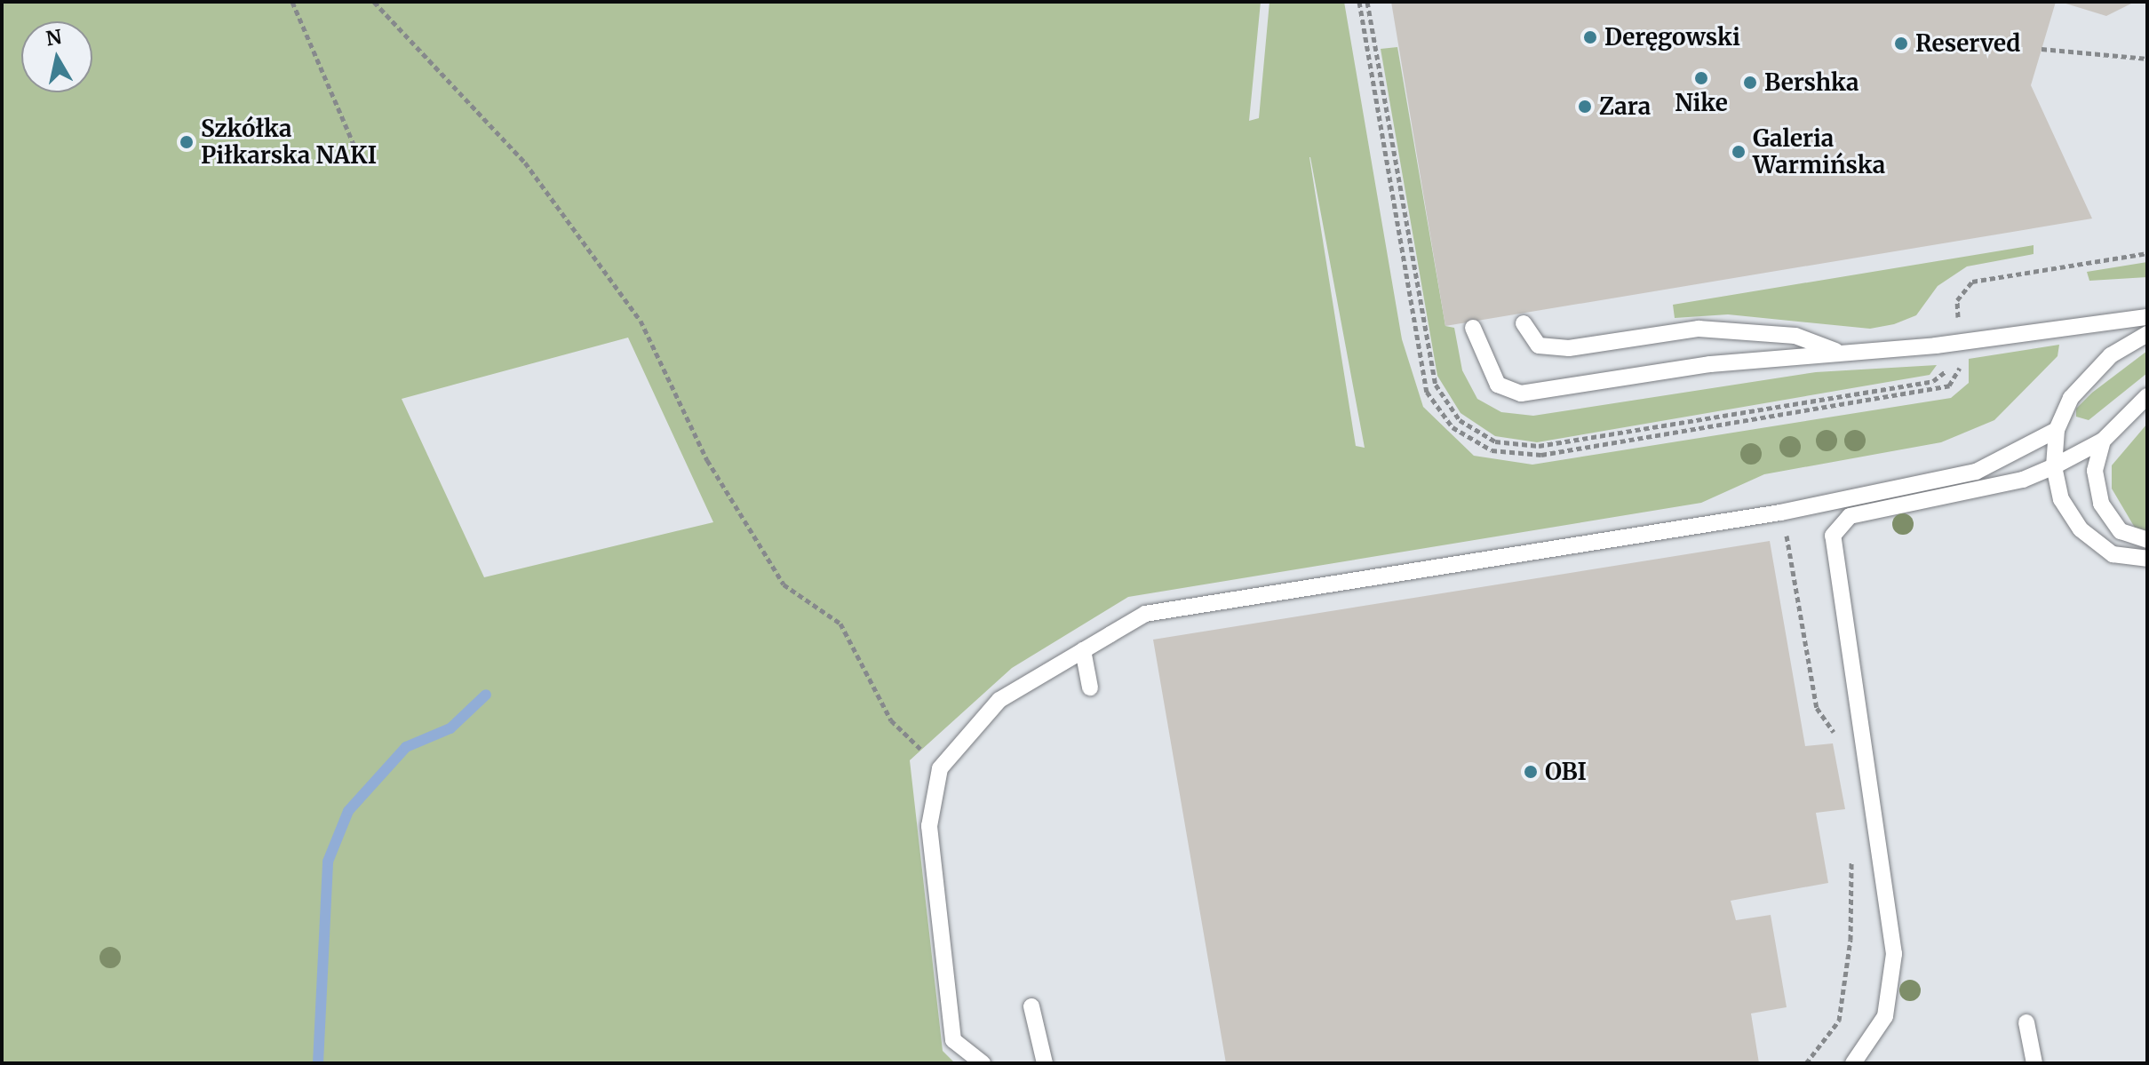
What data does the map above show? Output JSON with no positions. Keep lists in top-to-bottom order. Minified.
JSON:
{"places":["Deręgowski","Reserved","Nike","Bershka","Zara","Szkółka Piłkarska NAKI","Galeria Warmińska","OBI"],"north":"top"}
